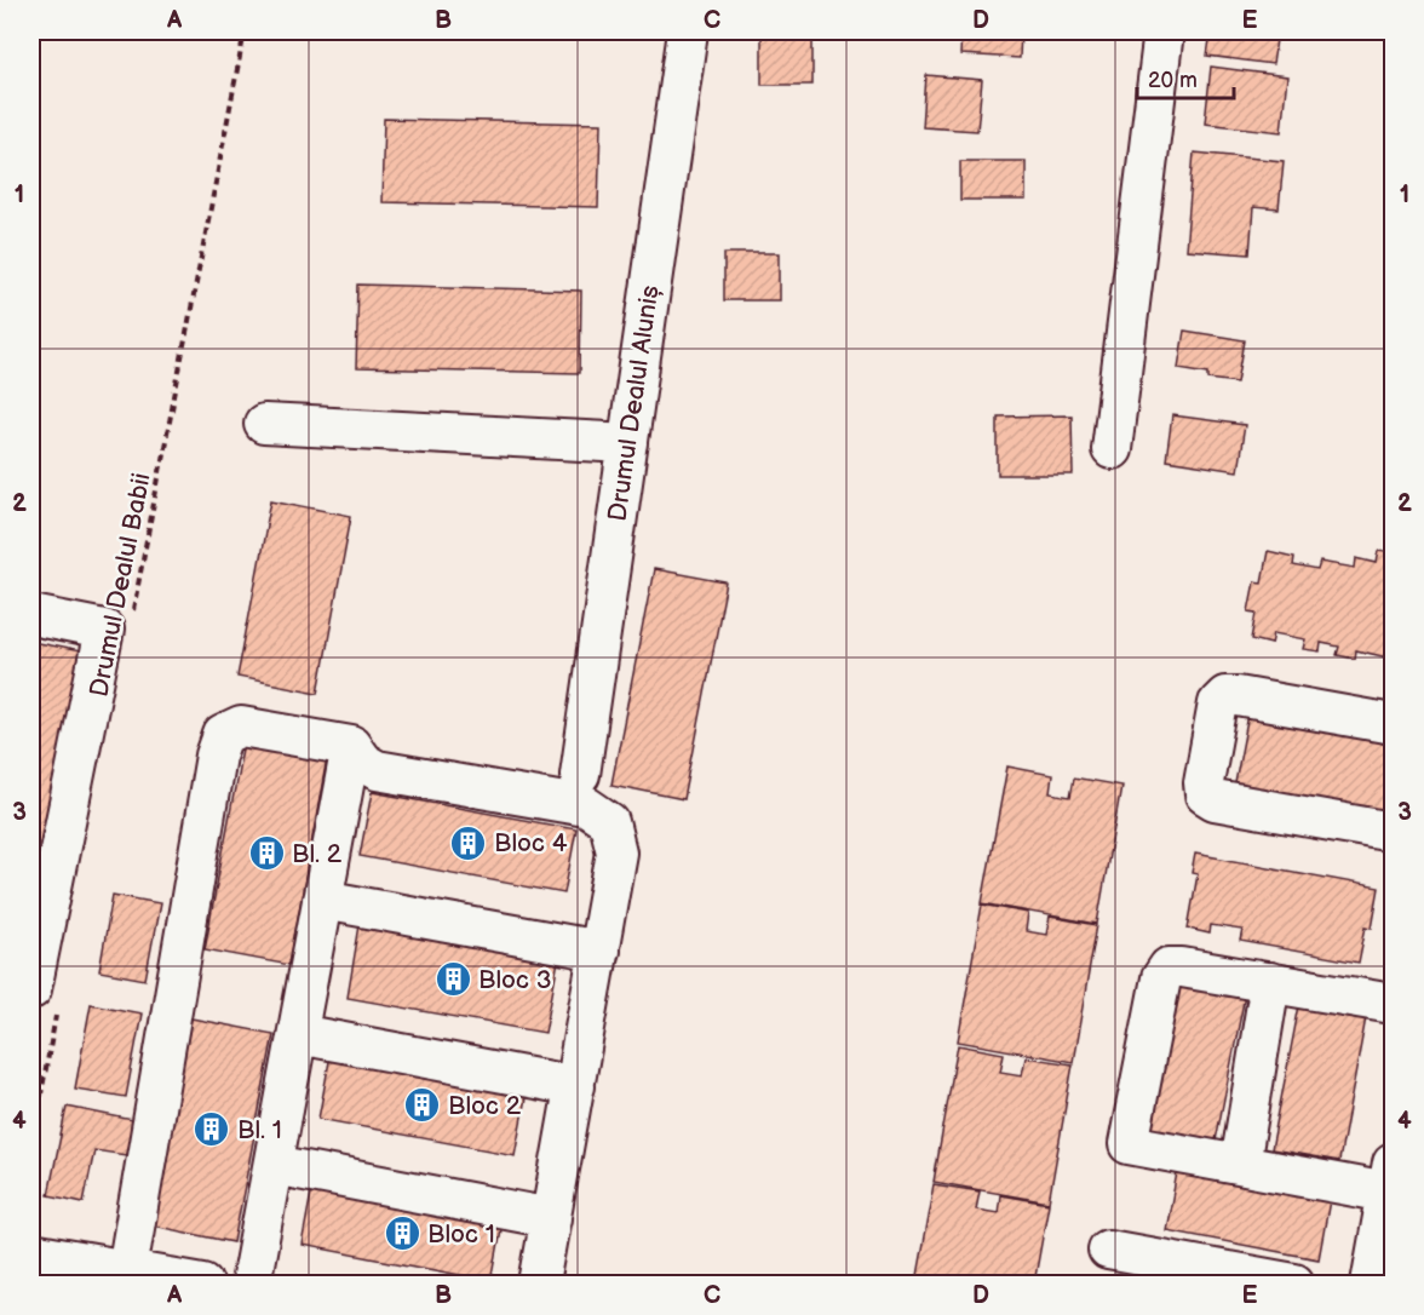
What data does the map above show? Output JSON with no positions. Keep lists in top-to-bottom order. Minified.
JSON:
{"streets":{"street":["Drumul Dealul Aluniș"],"path":["Drumul Dealul Babii"]},"places":{"building":["Bloc 4","Bl. 2","Bloc 3","Bloc 2","Bl. 1","Bloc 1"]},"scale_bar":"20 m","grid":{"columns":["A","B","C","D","E"],"rows":["1","2","3","4"]}}
